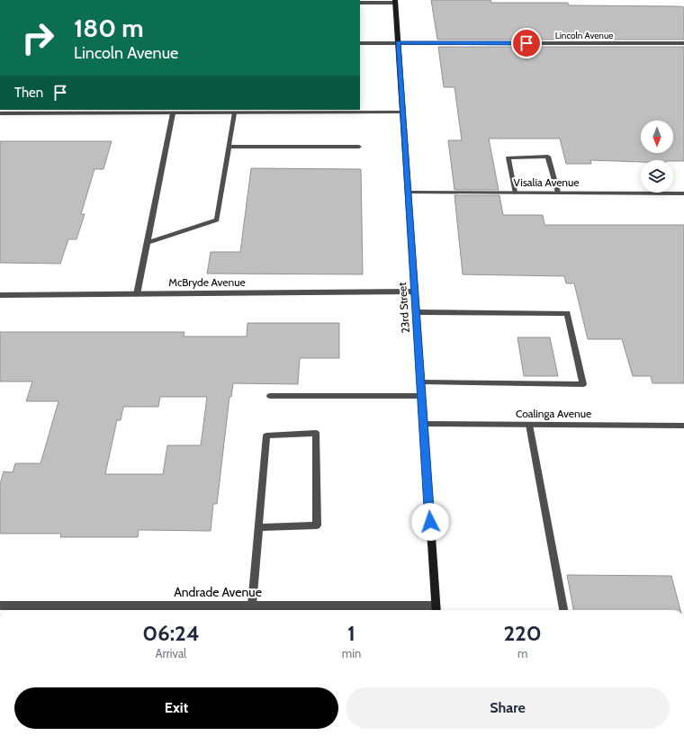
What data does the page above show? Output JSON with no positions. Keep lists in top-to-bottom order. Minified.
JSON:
{"streets":{"main road":["23rd Street"],"street":["Lincoln Avenue","Visalia Avenue","McBryde Avenue","Coalinga Avenue","Andrade Avenue"]},"crossings":[["Lincoln Avenue","23rd Street"],["Visalia Avenue","23rd Street"],["McBryde Avenue","23rd Street"],["23rd Street","Coalinga Avenue"],["23rd Street","Andrade Avenue"]],"north":"bottom","page":{"turn":["180 m","Lincoln Avenue"],"then":"Then","eta":["06:24","Arrival","1","min","220","m"],"buttons":["Exit","Share"]}}
